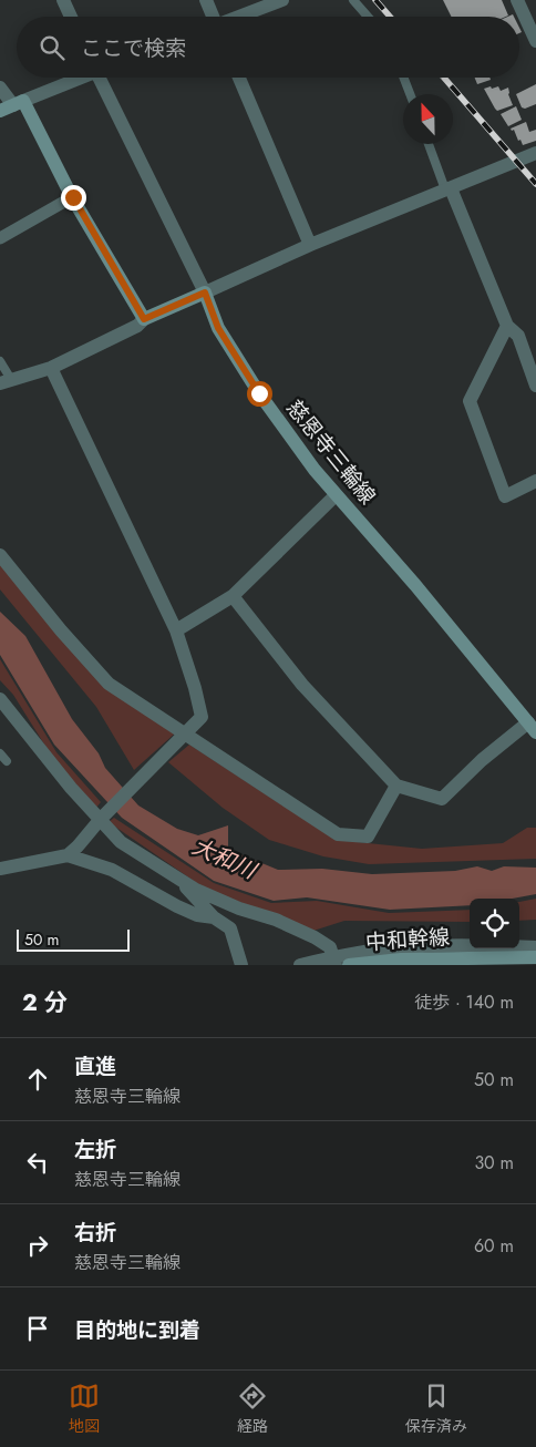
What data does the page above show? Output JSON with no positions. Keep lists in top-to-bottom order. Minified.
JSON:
{"streets":{"main road":["慈恩寺三輪線","中和幹線"]},"water":["大和川"],"scale_bar":"50 m","north":"top","page":{"search":"ここで検索","scale":"50 m","heading":["2 分","徒歩 · 140 m"],"list":[["直進","慈恩寺三輪線","50 m"],["左折","慈恩寺三輪線","30 m"],["右折","慈恩寺三輪線","60 m"],"目的地に到着"],"nav":["地図","経路","保存済み"]}}
